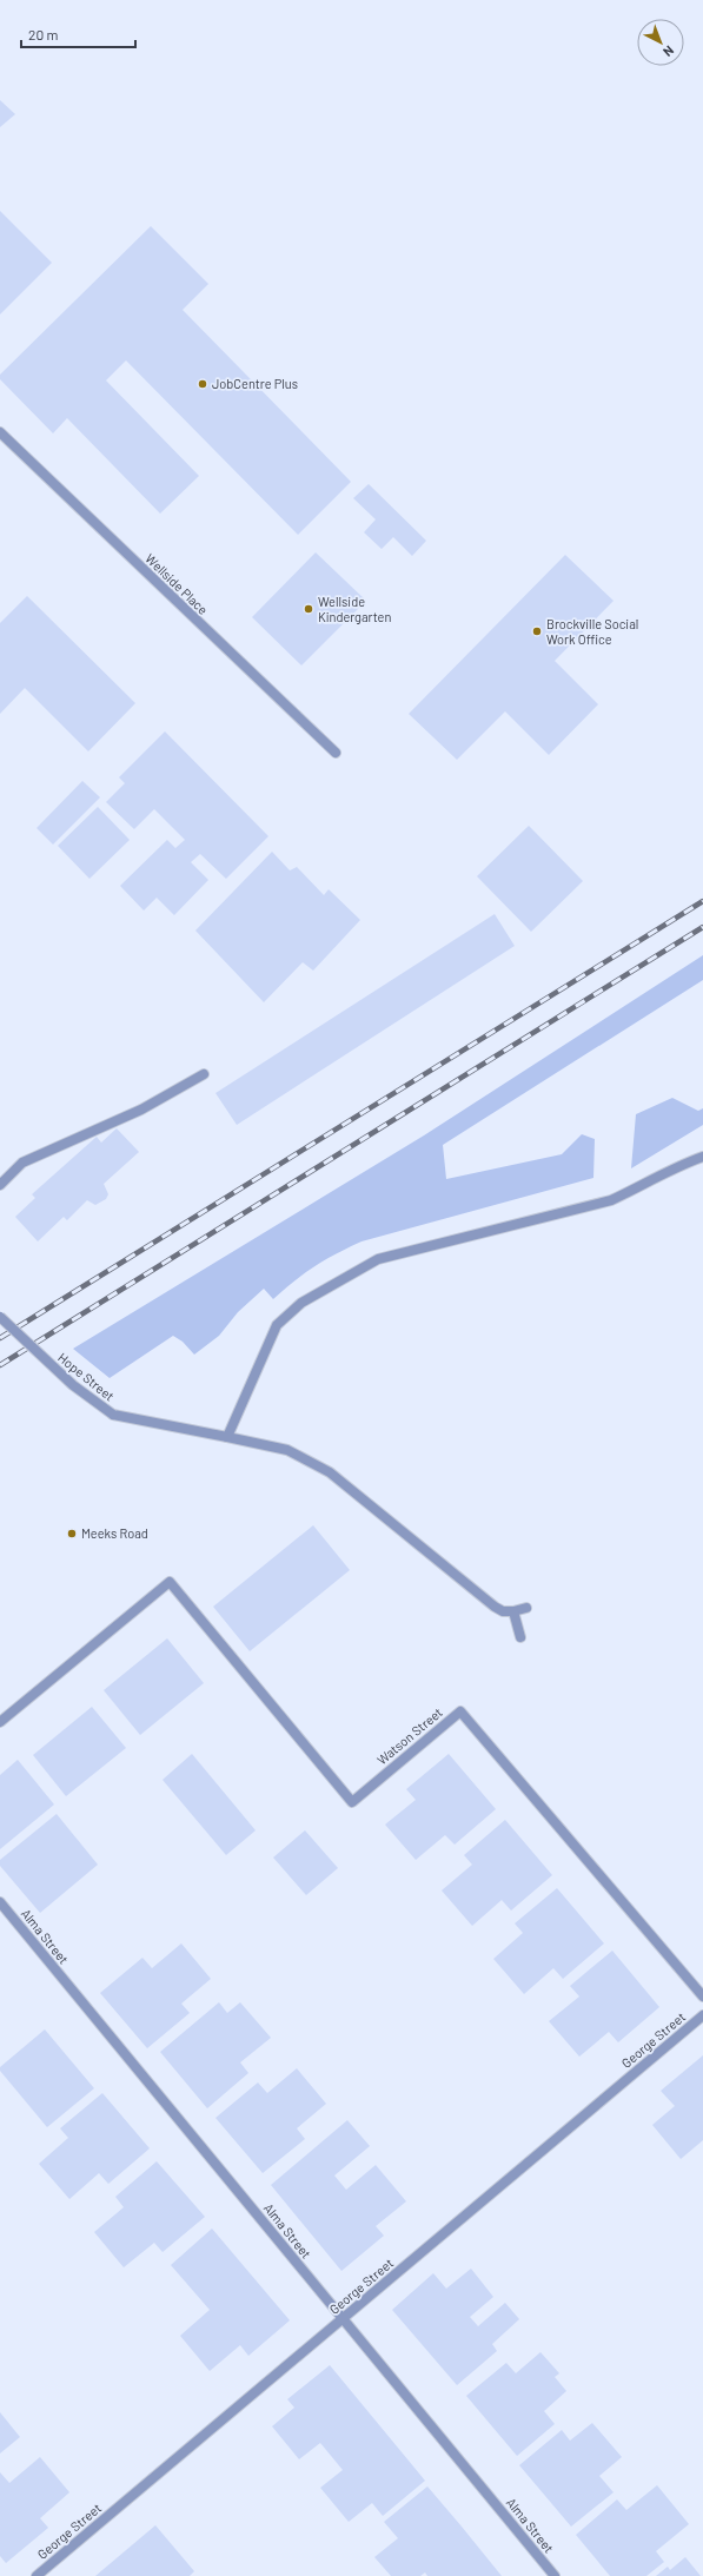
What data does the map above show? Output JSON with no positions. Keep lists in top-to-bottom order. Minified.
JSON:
{"streets":{"street":["Wellside Place","Hope Street","Watson Street","Alma Street","George Street"]},"crossings":[["Alma Street","George Street"]],"places":["JobCentre Plus","Wellside Kindergarten","Brockville Social Work Office","Meeks Road"],"scale_bar":"20 m","north":"bottom right"}
